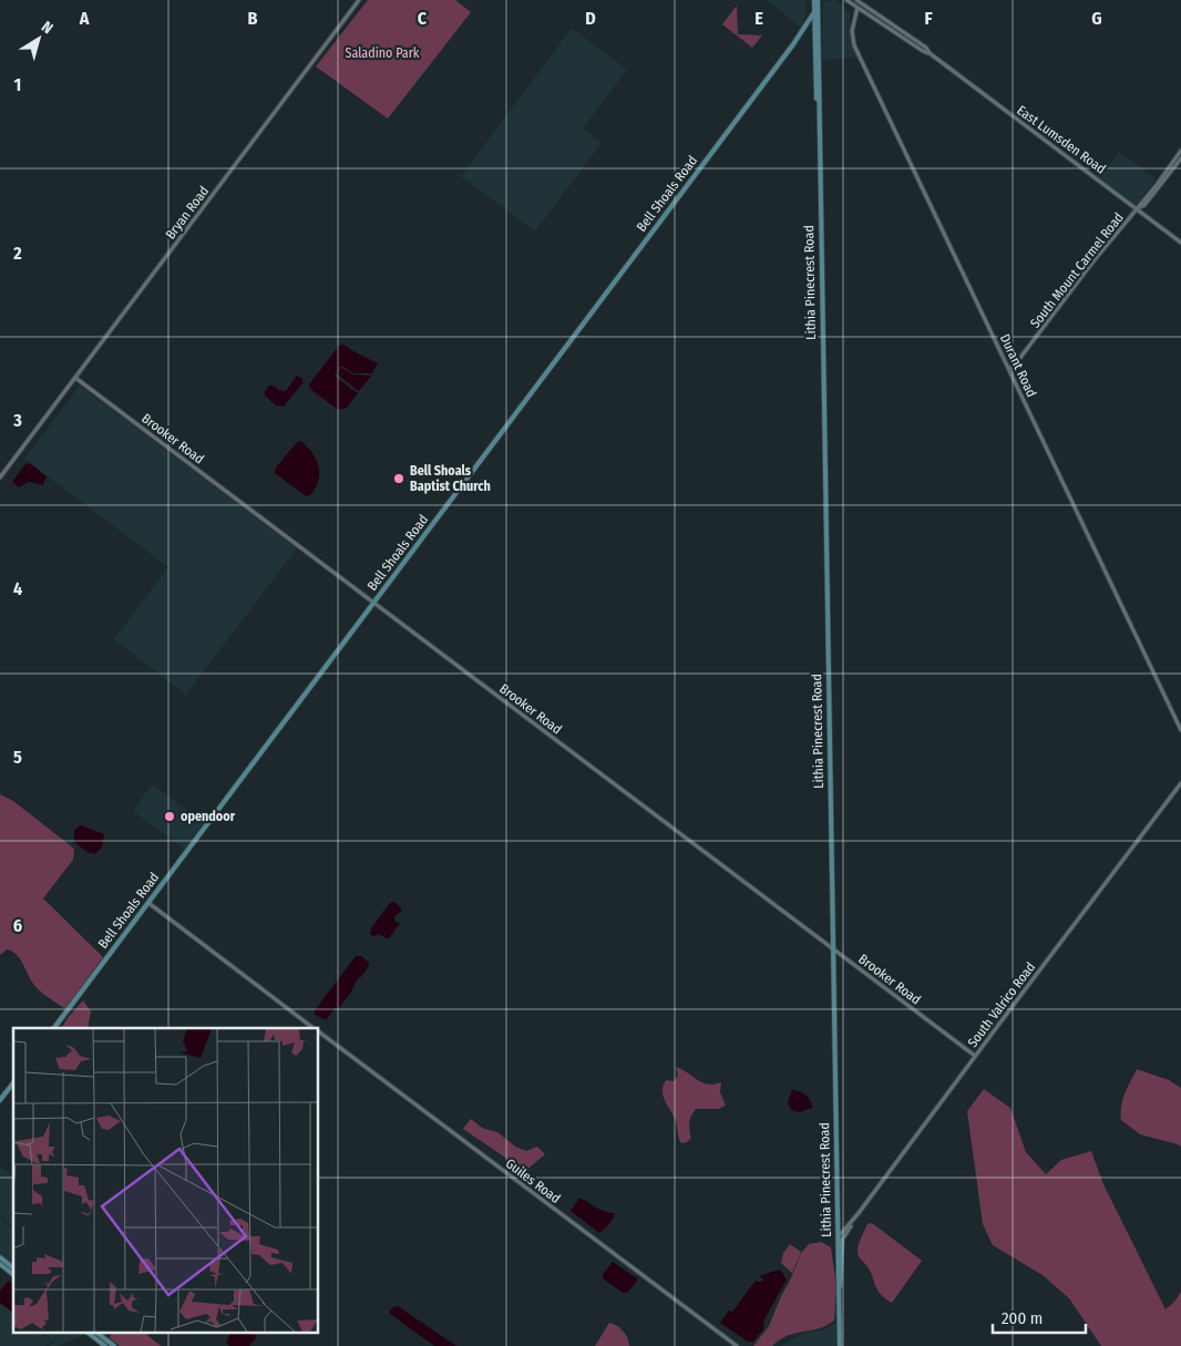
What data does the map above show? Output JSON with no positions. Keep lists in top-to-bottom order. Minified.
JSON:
{"streets":{"main road":["Bell Shoals Road","Lithia Pinecrest Road"],"street":["East Lumsden Road","Bryan Road","South Mount Carmel Road","Durant Road","Brooker Road","South Valrico Road","Guiles Road"]},"crossings":[["East Lumsden Road","South Mount Carmel Road"],["East Lumsden Road","Durant Road"],["Bell Shoals Road","Lithia Pinecrest Road"],["Bell Shoals Road","Brooker Road"],["Bell Shoals Road","Guiles Road"],["Bryan Road","Brooker Road"],["South Mount Carmel Road","Durant Road"],["Lithia Pinecrest Road","Brooker Road"],["Lithia Pinecrest Road","South Valrico Road"],["Brooker Road","South Valrico Road"]],"parks":["Saladino Park"],"places":["Bell Shoals Baptist Church","opendoor"],"scale_bar":"200 m","north":"top right","grid":{"columns":["A","B","C","D","E","F","G"],"rows":["1","2","3","4","5","6"]}}
